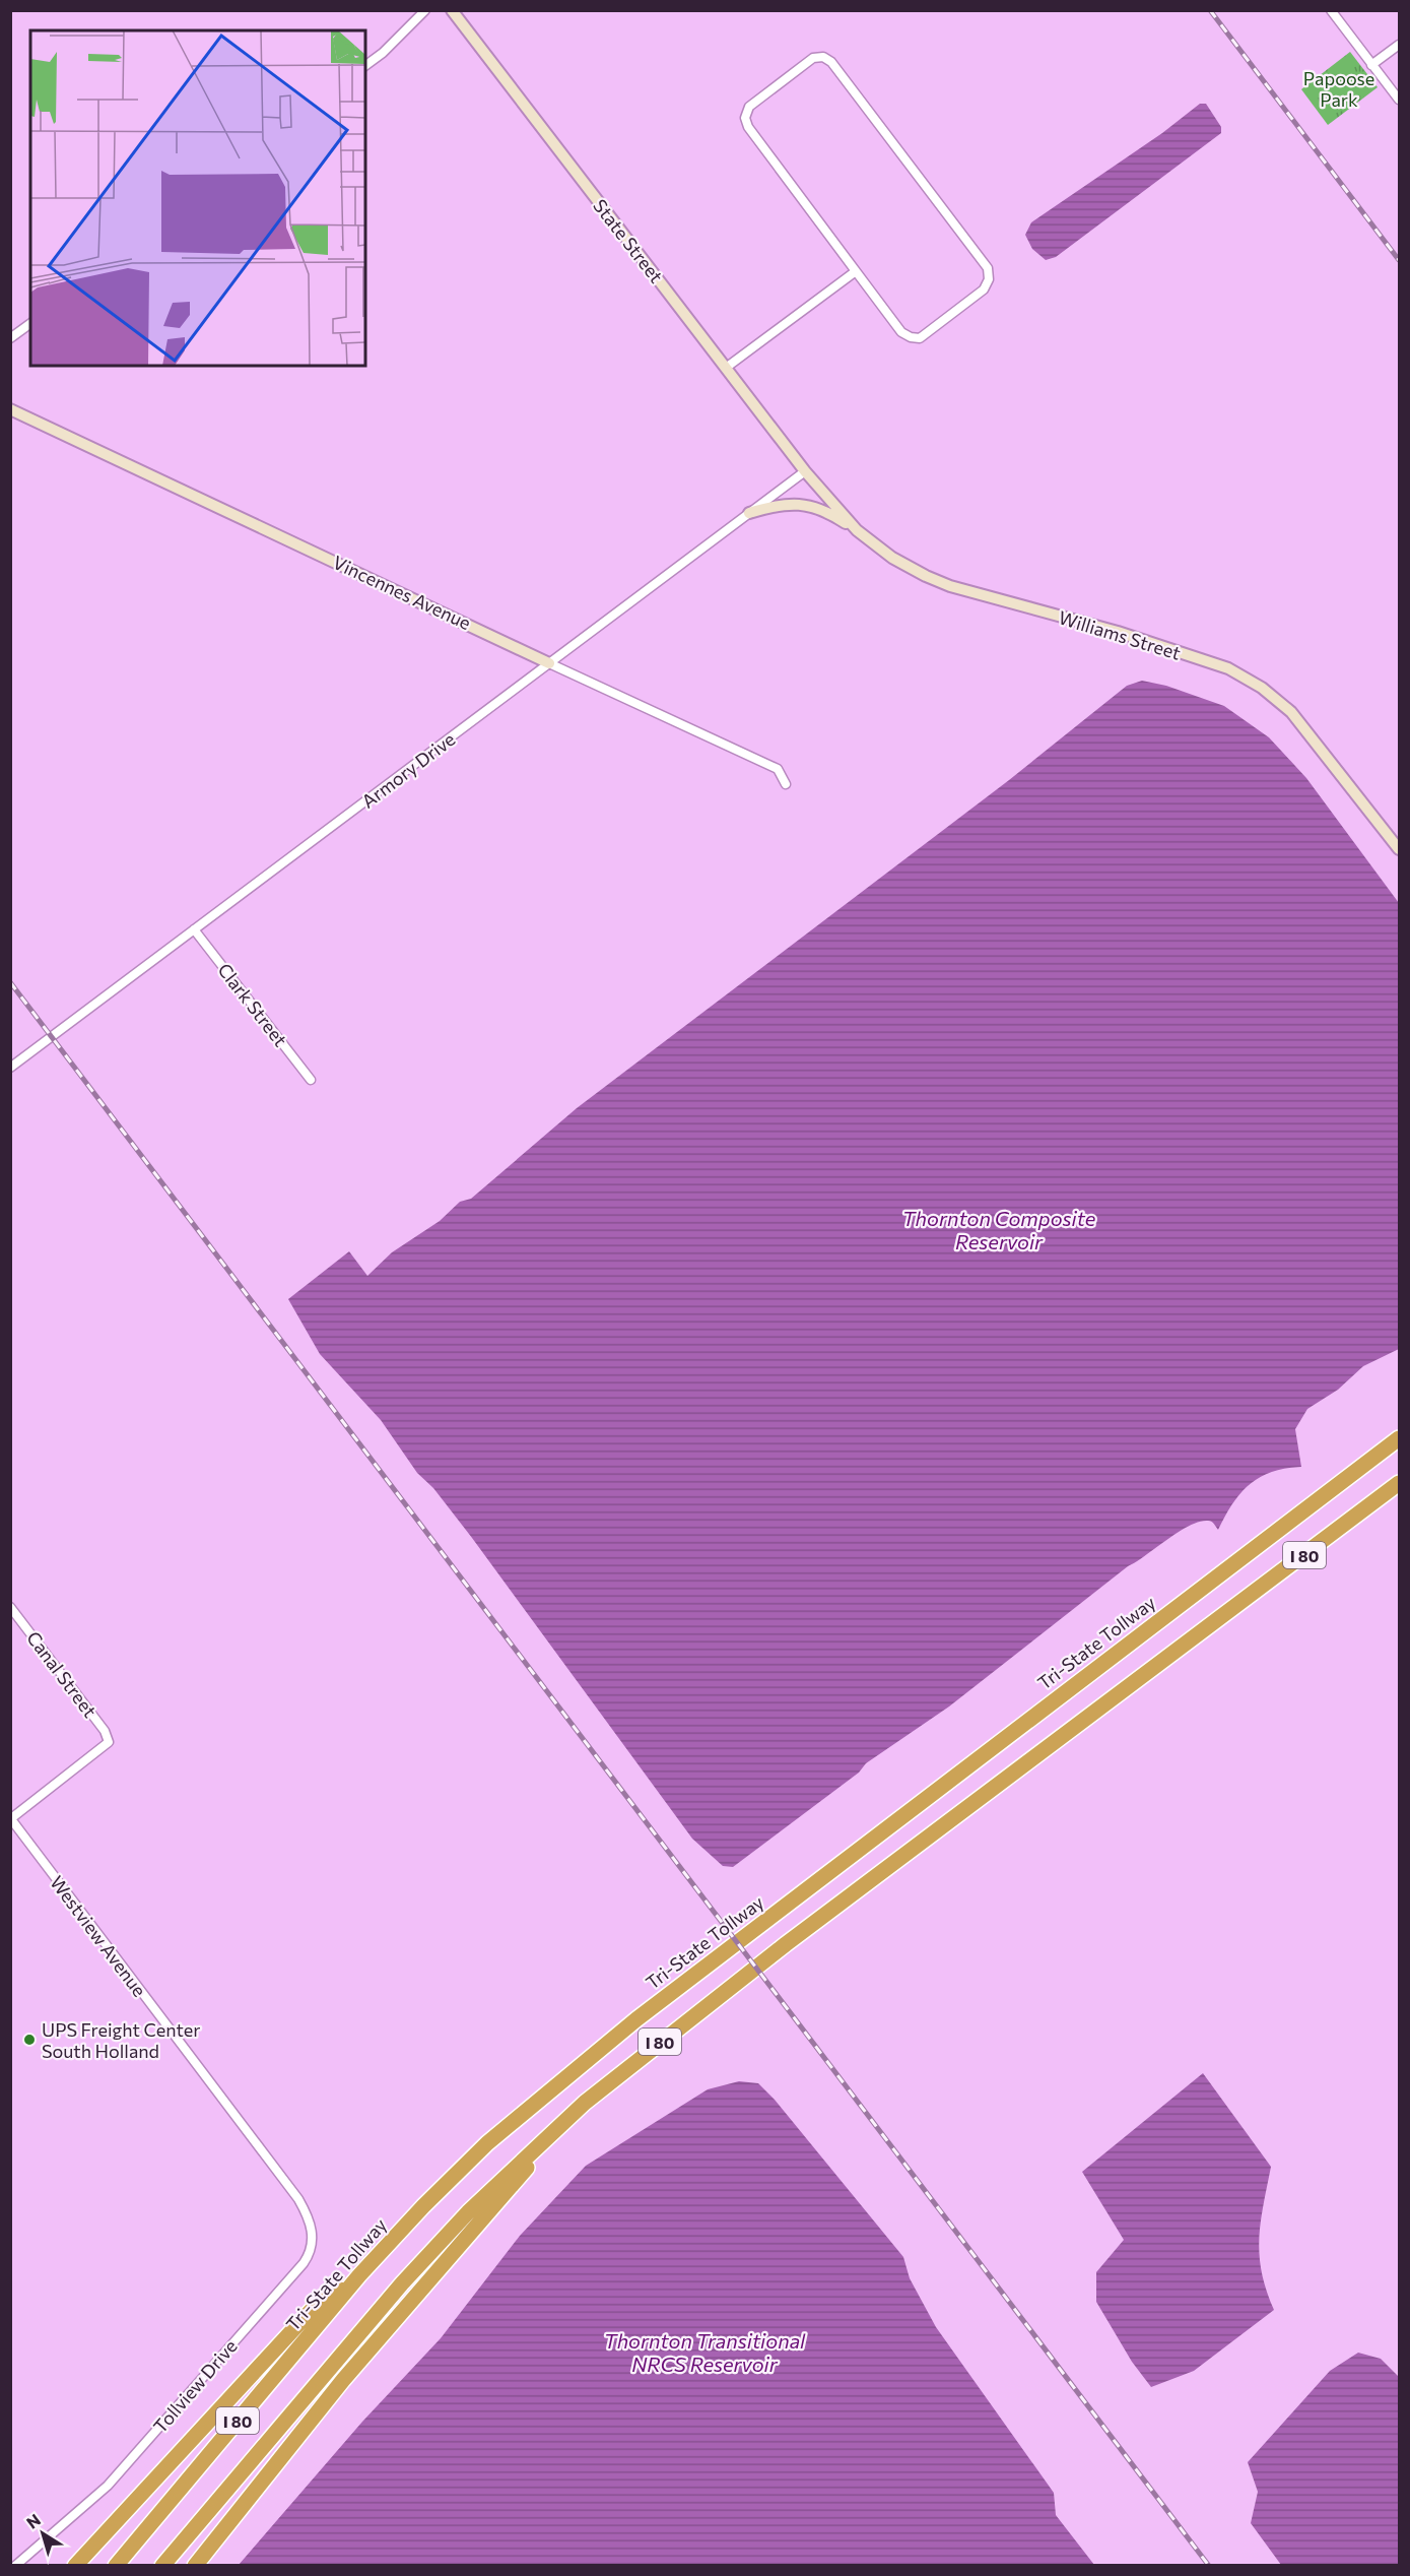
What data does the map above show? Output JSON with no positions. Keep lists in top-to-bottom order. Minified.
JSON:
{"streets":{"highway":["I 80","Tri-State Tollway"],"street":["State Street","Vincennes Avenue","Williams Street","Armory Drive","Clark Street","Canal Street","Westview Avenue","Tollview Drive"]},"crossings":[["State Street","Williams Street"],["State Street","Armory Drive"],["Vincennes Avenue","Armory Drive"],["Williams Street","Armory Drive"],["Armory Drive","Clark Street"],["Canal Street","Westview Avenue"],["Westview Avenue","Tollview Drive"]],"water":["Thornton Composite Reservoir","Thornton Transitional NRCS Reservoir"],"parks":["Papoose Park"],"places":["UPS Freight Center South Holland"],"north":"top left"}
